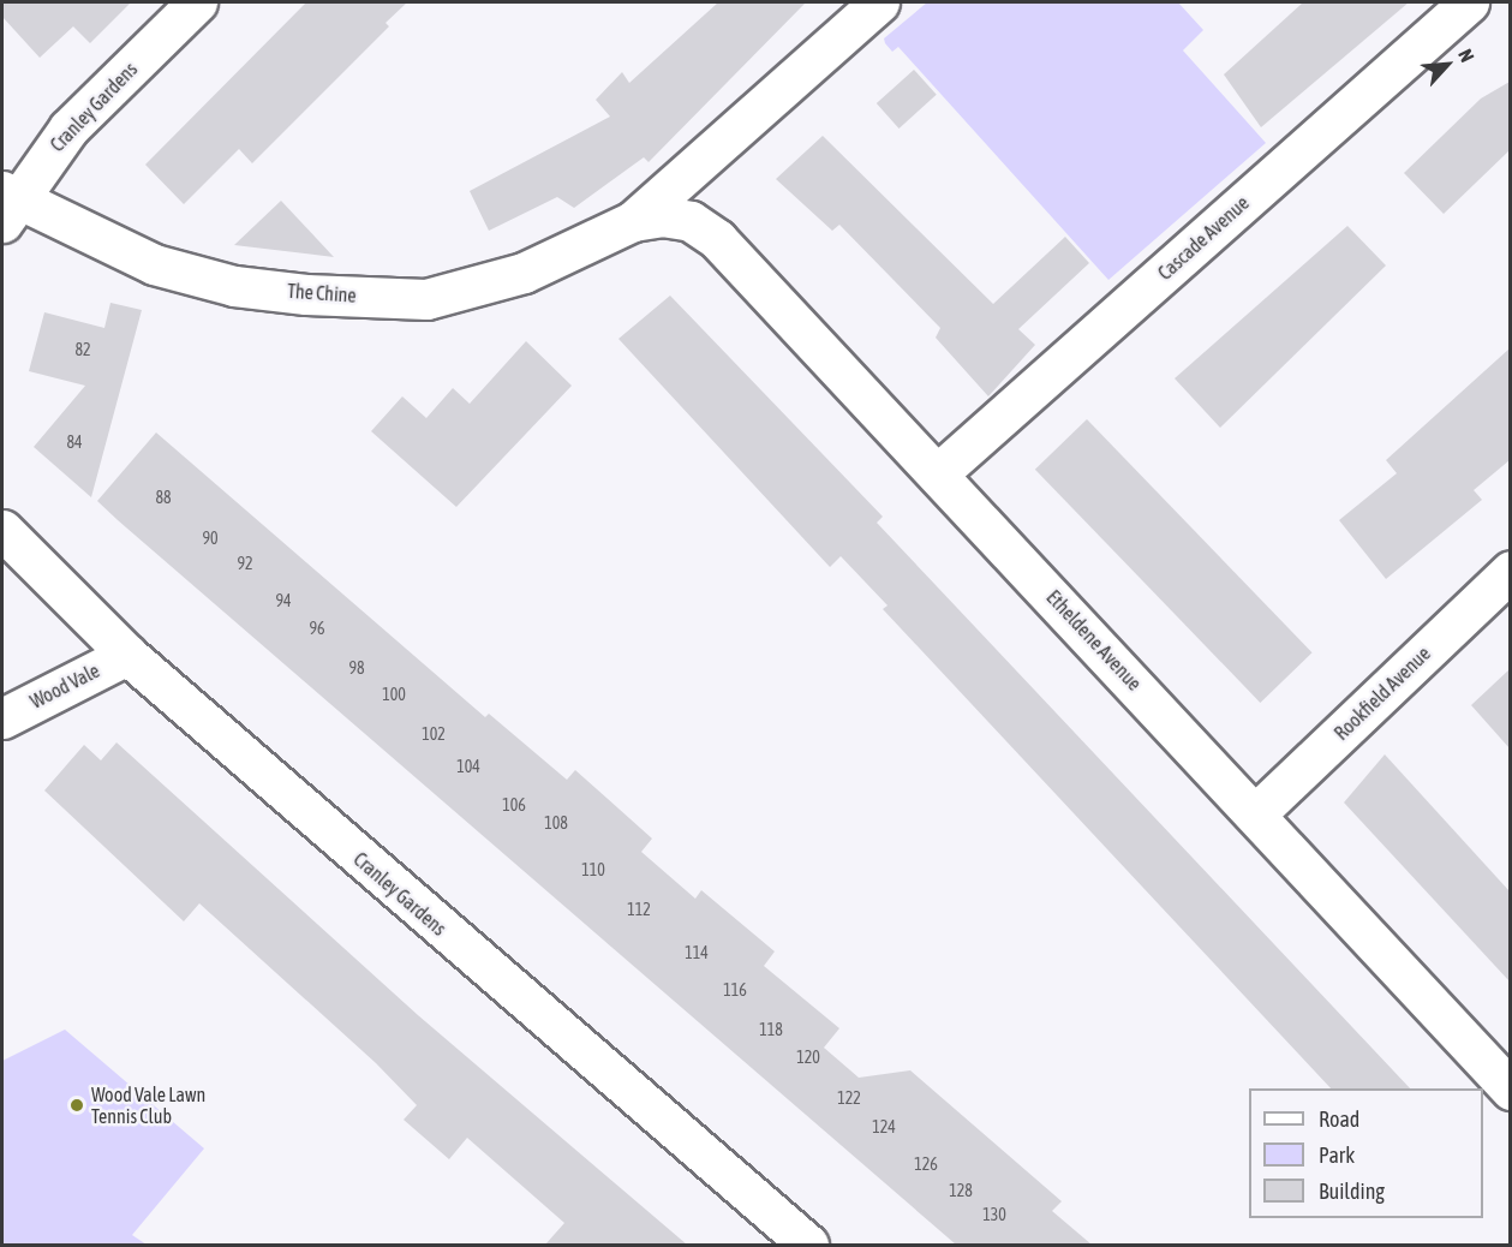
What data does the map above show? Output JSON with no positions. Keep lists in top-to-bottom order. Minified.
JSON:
{"streets":{"street":["Cranley Gardens","Cascade Avenue","The Chine","Etheldene Avenue","Wood Vale","Rookfield Avenue"]},"crossings":[["Cranley Gardens","The Chine"],["Cranley Gardens","Wood Vale"],["Cascade Avenue","Etheldene Avenue"],["The Chine","Etheldene Avenue"],["Etheldene Avenue","Rookfield Avenue"]],"places":["Wood Vale Lawn Tennis Club"],"house_numbers":["82","84","88","90","92","94","96","98","100","102","104","106","108","110","112","114","116","118","120","122","124","126","128","130"],"legend":["Road","Park","Building"],"north":"top right"}
